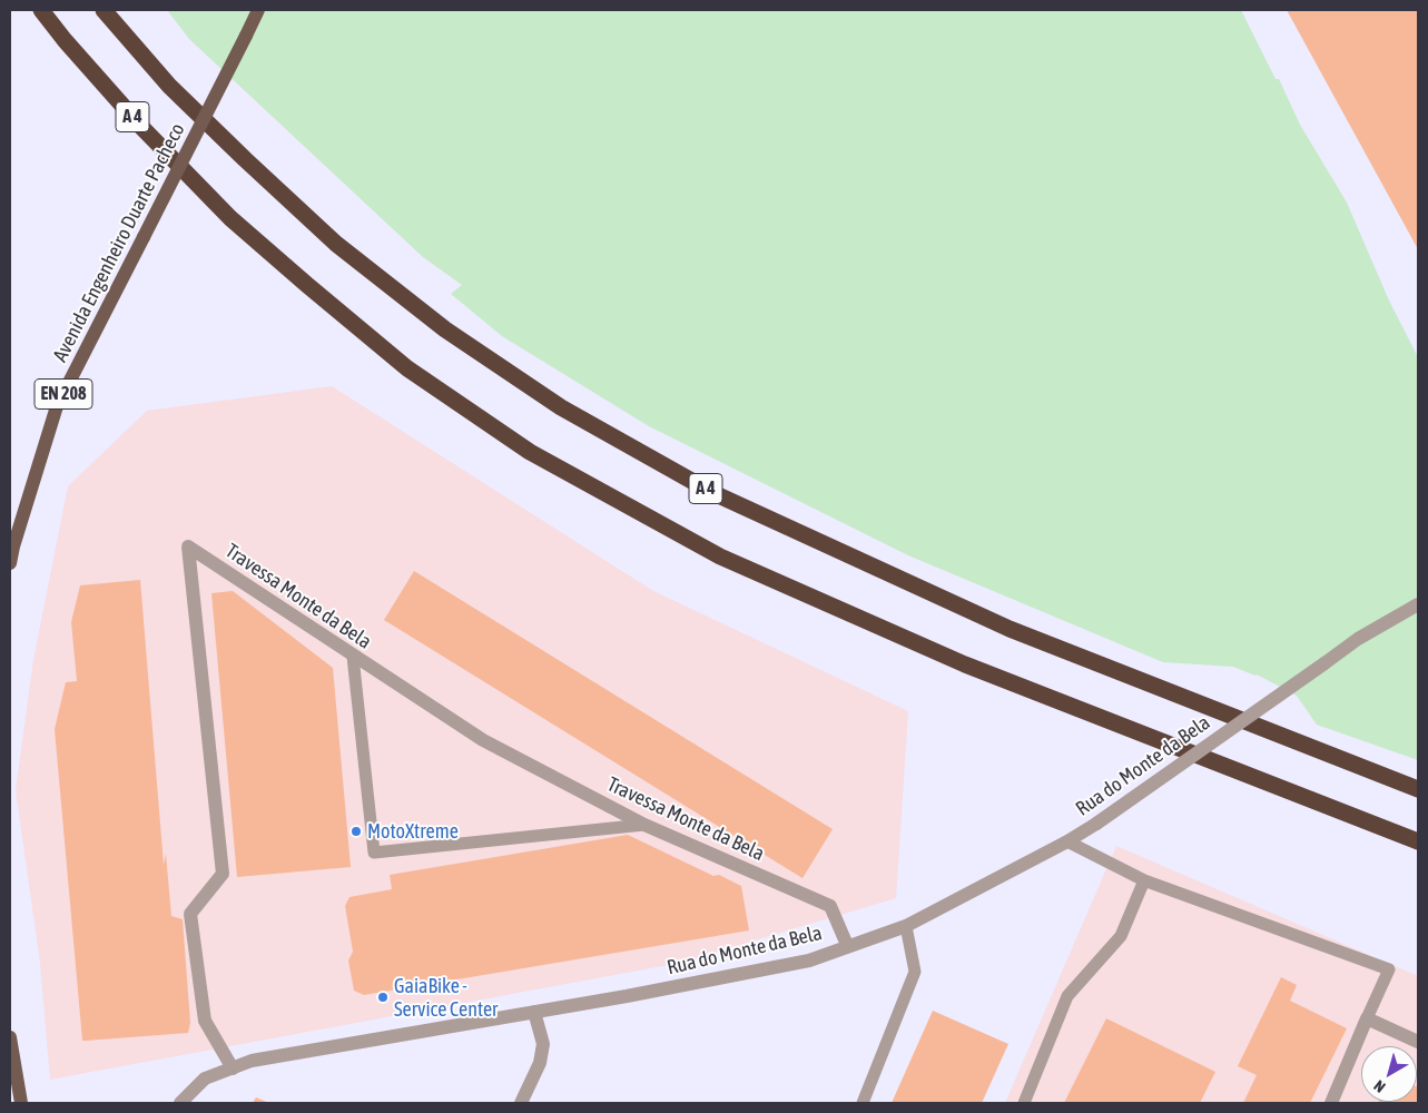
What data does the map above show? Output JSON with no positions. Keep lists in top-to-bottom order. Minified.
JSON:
{"streets":{"highway":["A 4"],"main road":["Avenida Engenheiro Duarte Pacheco","EN 208"],"street":["Travessa Monte da Bela","Rua do Monte da Bela"]},"crossings":[["Travessa Monte da Bela","Rua do Monte da Bela"]],"places":["MotoXtreme","GaiaBike - Service Center"],"north":"bottom left"}
